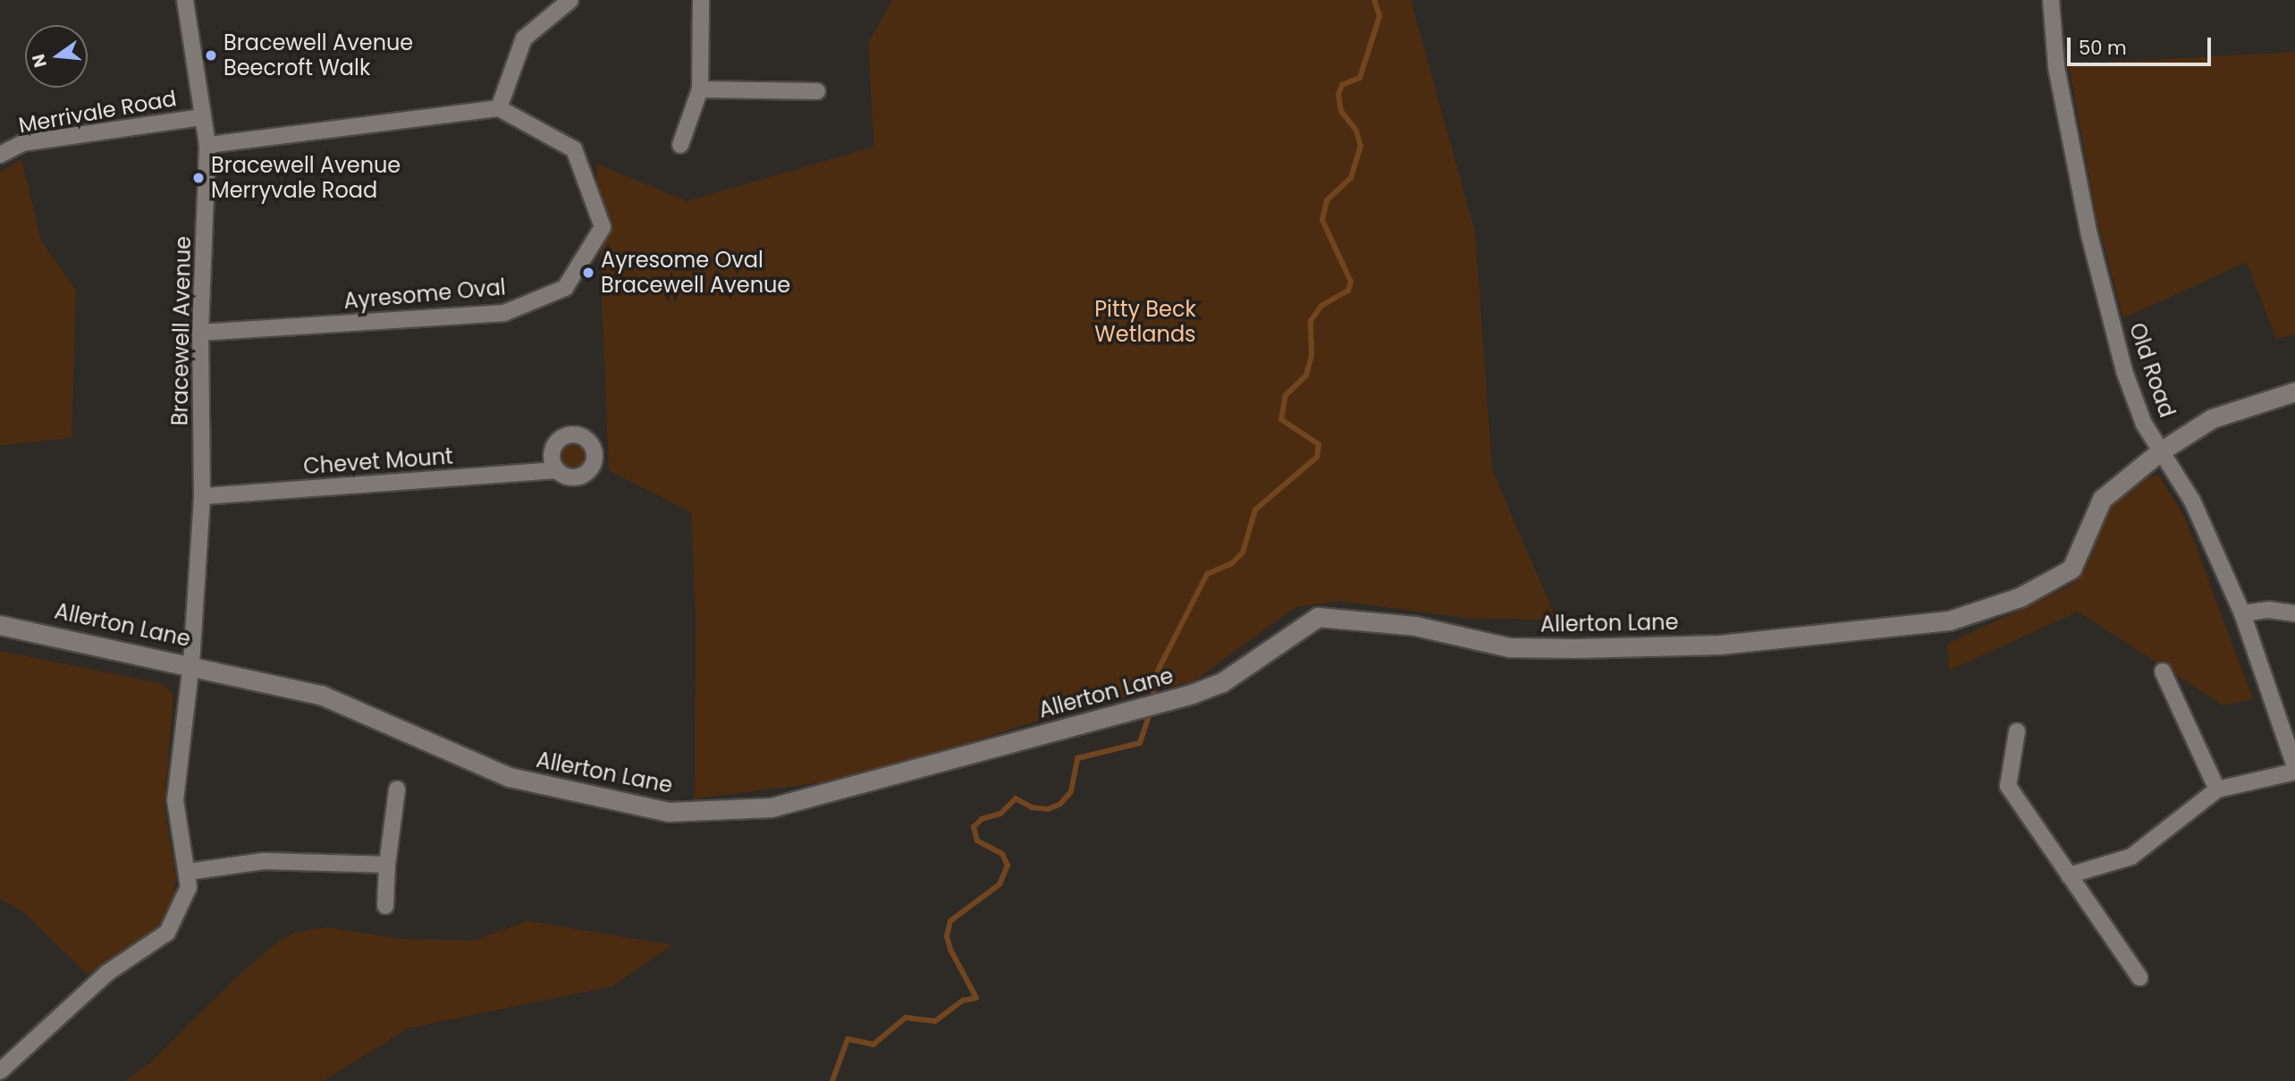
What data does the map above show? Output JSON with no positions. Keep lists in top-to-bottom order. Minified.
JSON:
{"streets":{"street":["Merrivale Road","Ayresome Oval","Bracewell Avenue","Old Road","Chevet Mount","Allerton Lane"]},"crossings":[["Merrivale Road","Bracewell Avenue"],["Ayresome Oval","Bracewell Avenue"],["Bracewell Avenue","Chevet Mount"],["Bracewell Avenue","Allerton Lane"],["Old Road","Allerton Lane"]],"parks":["Pitty Beck Wetlands"],"places":["Bracewell Avenue Beecroft Walk","Bracewell Avenue Merryvale Road","Ayresome Oval Bracewell Avenue"],"scale_bar":"50 m","north":"left"}
